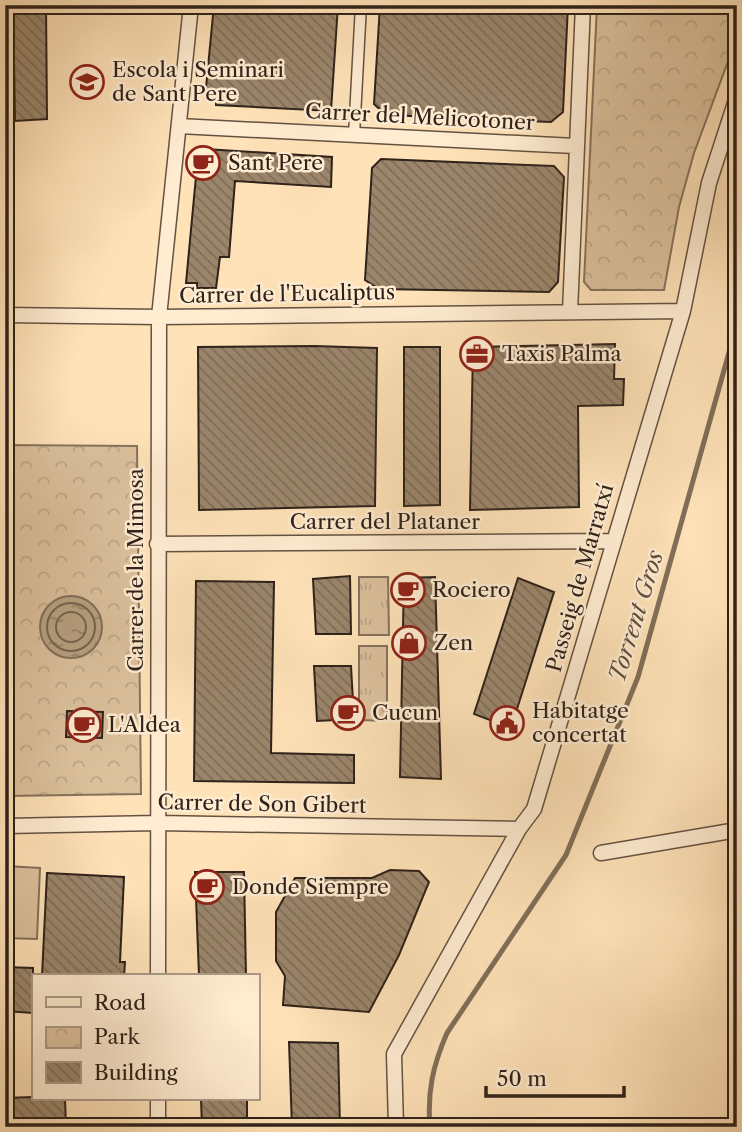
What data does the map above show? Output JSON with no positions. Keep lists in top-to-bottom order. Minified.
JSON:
{"streets":{"street":["Carrer del Melicotoner","Carrer de l'Eucaliptus","Carrer del Plataner","Carrer de la Mimosa","Passeig de Marratxí","Carrer de Son Gibert"]},"crossings":[["Carrer del Melicotoner","Carrer de la Mimosa"],["Carrer de l'Eucaliptus","Carrer de la Mimosa"],["Carrer de l'Eucaliptus","Passeig de Marratxí"],["Carrer del Plataner","Carrer de la Mimosa"],["Carrer del Plataner","Passeig de Marratxí"],["Carrer de la Mimosa","Carrer de Son Gibert"],["Passeig de Marratxí","Carrer de Son Gibert"]],"water":["Torrent Gros"],"places":{"school or university":["Escola i Seminari de Sant Pere"],"cafe":["Sant Pere","Rociero","Cucun","L'Aldea","Donde Siempre"],"office":["Taxis Palma"],"shop":["Zen"],"public building":["Habitatge concertat"]},"legend":["Road","Park","Building"],"scale_bar":"50 m"}
